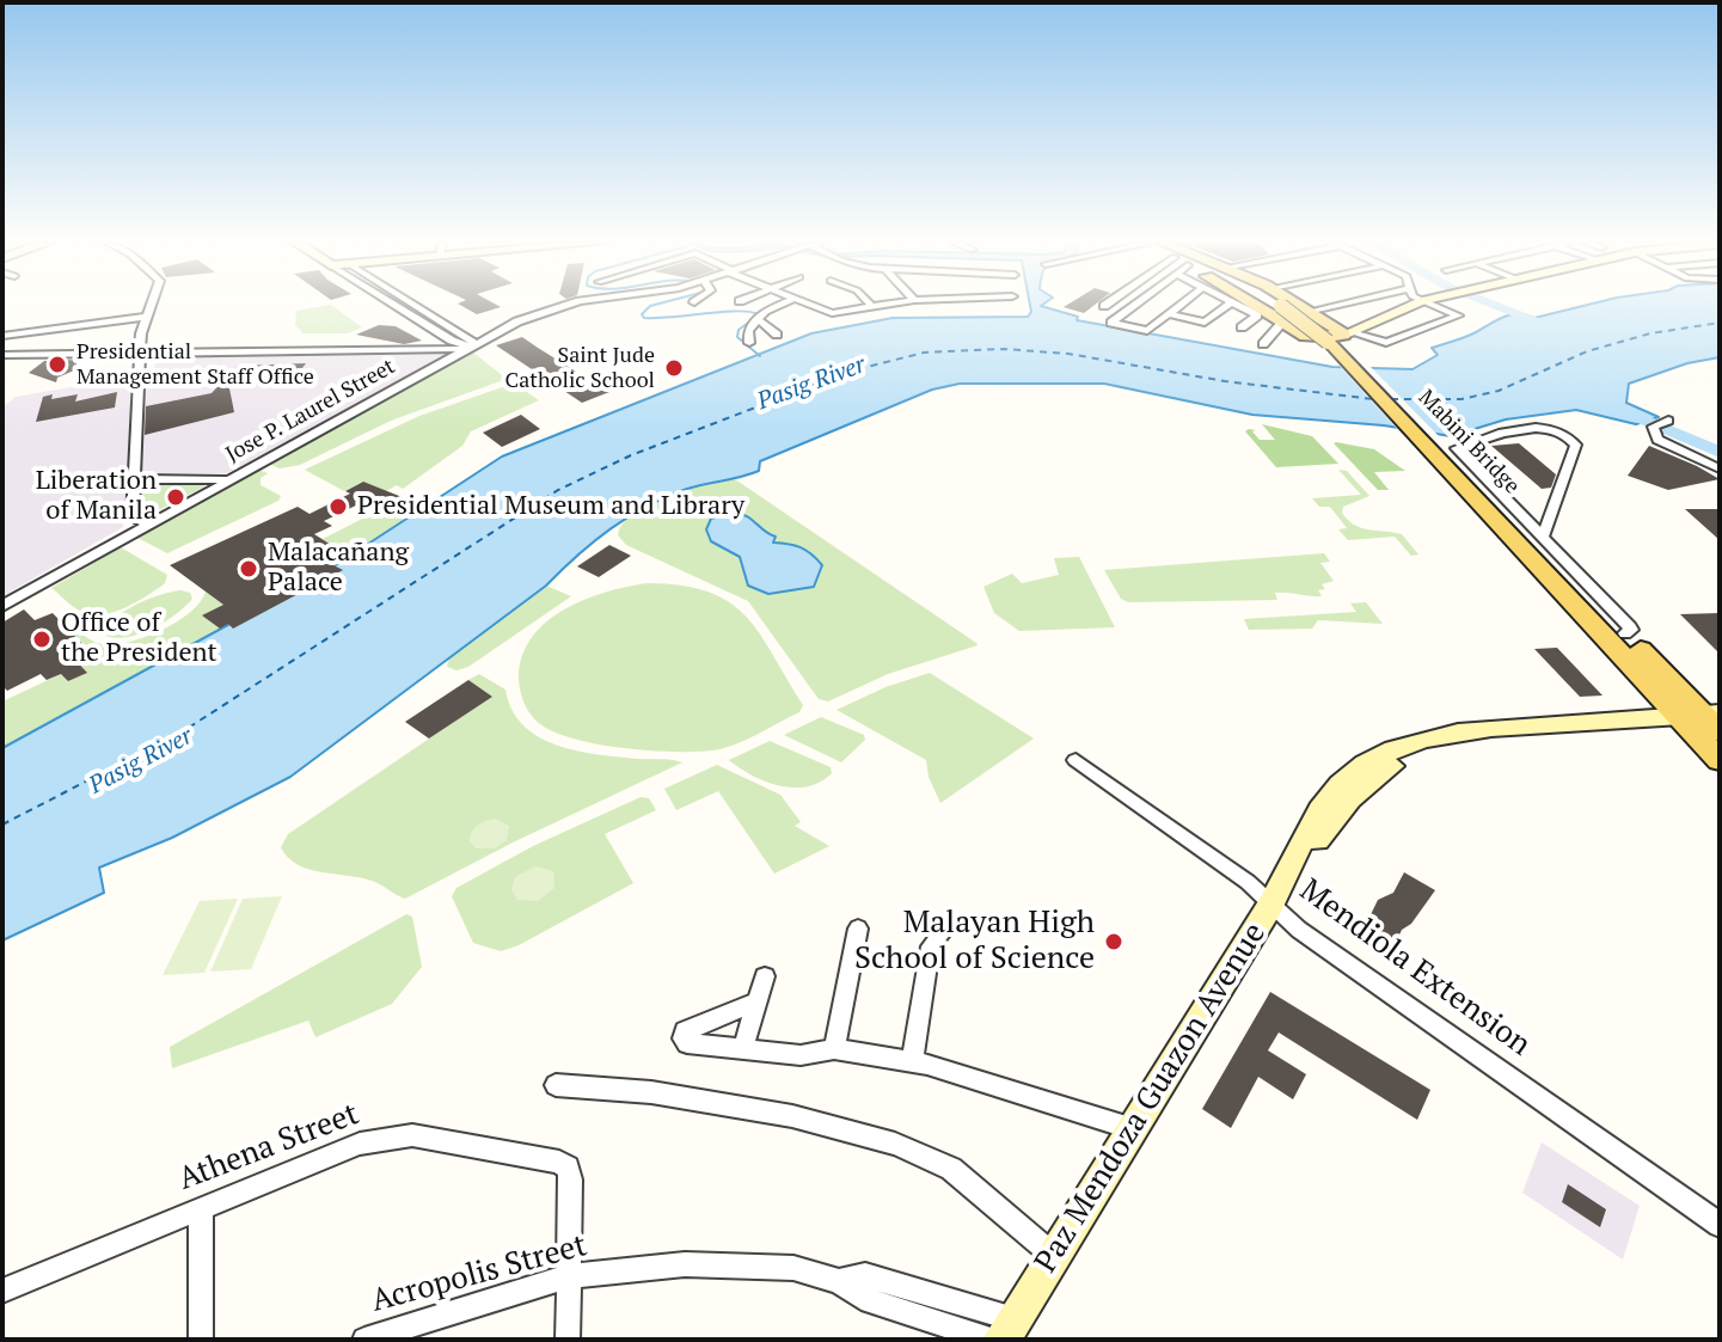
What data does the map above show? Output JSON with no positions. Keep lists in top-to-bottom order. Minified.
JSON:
{"streets":{"main road":["Mabini Bridge"],"street":["Jose P. Laurel Street","Mendiola Extension","Paz Mendoza Guazon Avenue","Athena Street","Acropolis Street"]},"crossings":[["Mendiola Extension","Paz Mendoza Guazon Avenue"],["Paz Mendoza Guazon Avenue","Acropolis Street"],["Athena Street","Acropolis Street"]],"water":["Pasig River"],"places":["Presidential Management Staff Office","Saint Jude Catholic School","Liberation of Manila","Presidential Museum and Library","Malacañang Palace","Office of the President","Malayan High School of Science"]}
